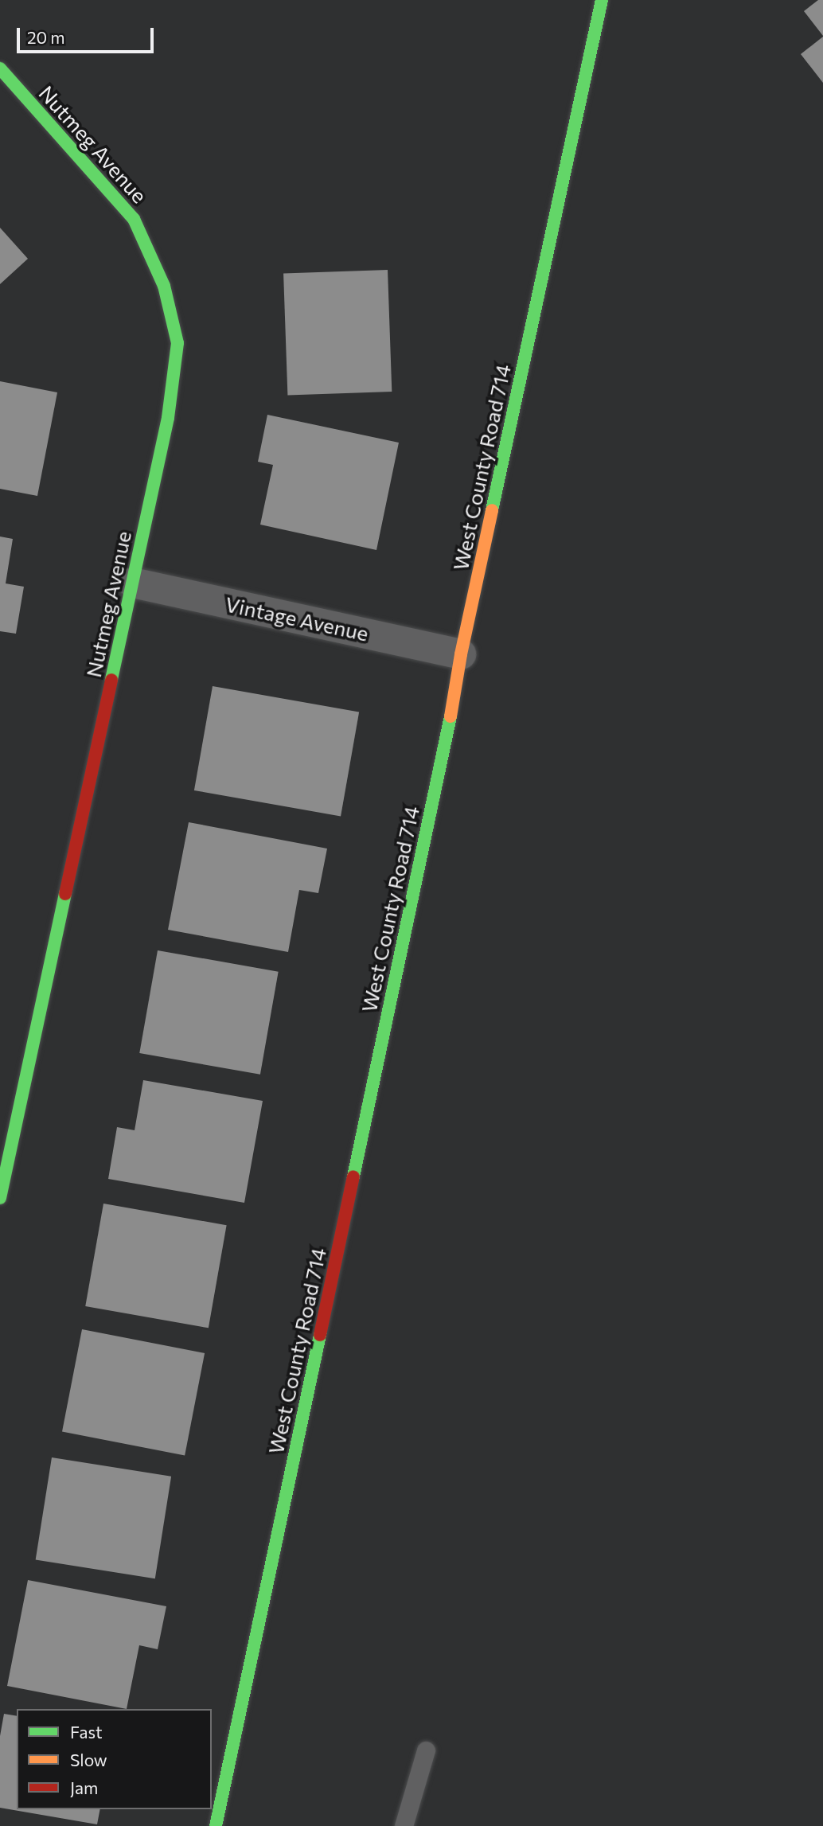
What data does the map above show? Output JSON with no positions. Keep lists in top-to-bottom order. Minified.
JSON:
{"streets":{"street":["Nutmeg Avenue","West County Road 714","Vintage Avenue"]},"crossings":[["Nutmeg Avenue","Vintage Avenue"],["West County Road 714","Vintage Avenue"]],"legend":["Fast","Slow","Jam"],"scale_bar":"20 m"}
